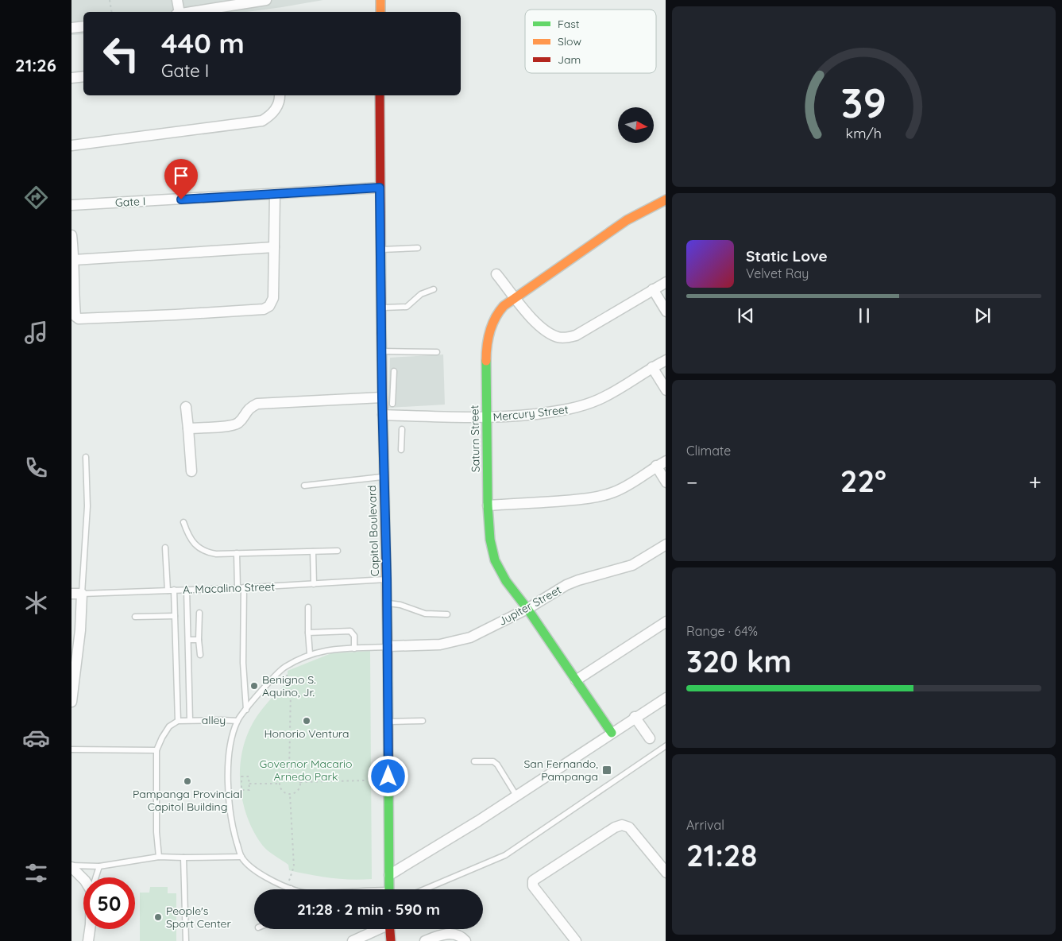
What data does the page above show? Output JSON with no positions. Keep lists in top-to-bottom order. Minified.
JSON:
{"streets":{"main road":["Saturn Street","Capitol Boulevard"],"street":["Gate I","Mercury Street","A. Macalino Street","Jupiter Street"],"lane":["alley"]},"crossings":[["Gate I","Capitol Boulevard"],["Mercury Street","Saturn Street"],["Mercury Street","Capitol Boulevard"],["Saturn Street","Jupiter Street"],["Capitol Boulevard","A. Macalino Street"],["Capitol Boulevard","Jupiter Street"]],"parks":["Governor Macario Arnedo Park"],"places":{"other":["Benigno S. Aquino, Jr.","Honorio Ventura","Pampanga Provincial Capitol Building","People's Sport Center"],"transit":["San Fernando, Pampanga"]},"legend":["Fast","Slow","Jam"],"north":"right","page":{"tabs":"21:26","turn":["440 m","Gate I"],"song":["Static Love","Velvet Ray"],"tile":["Climate",["Range · 64%","320 km"],["Arrival","21:28"]],"heat":["−","22°","+"],"limit":"50","trip":"21:28 · 2 min · 590 m","gauge":["39","km/h"]}}
